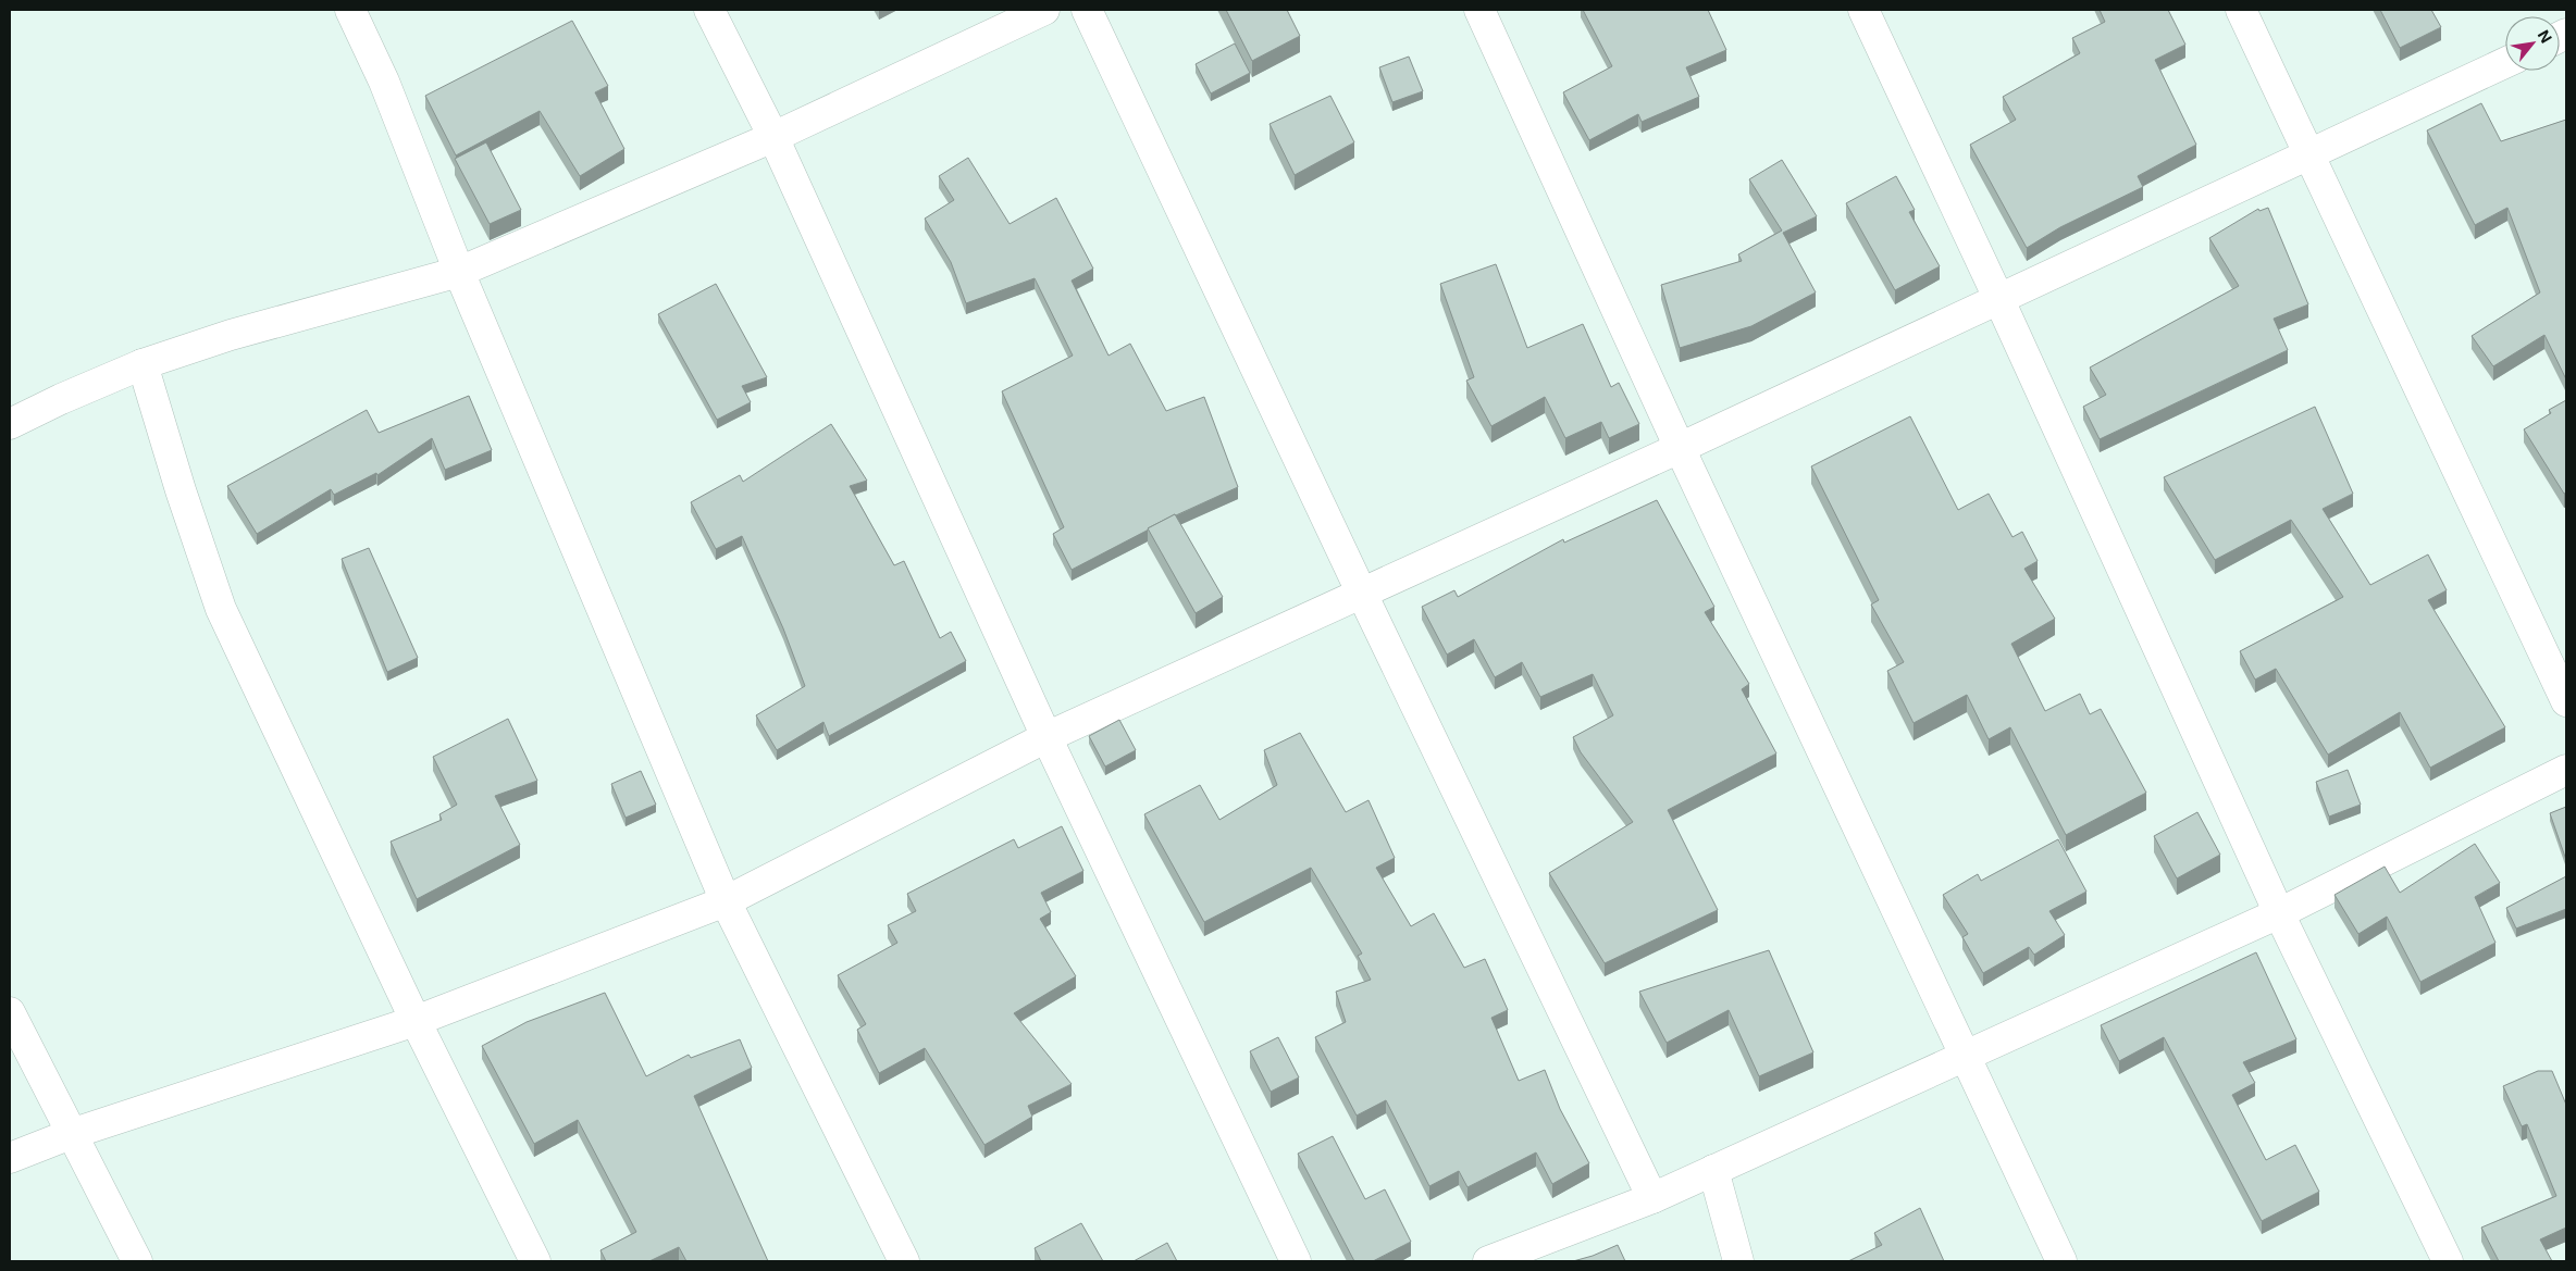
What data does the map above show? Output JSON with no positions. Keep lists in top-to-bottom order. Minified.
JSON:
{"north":"top right"}
